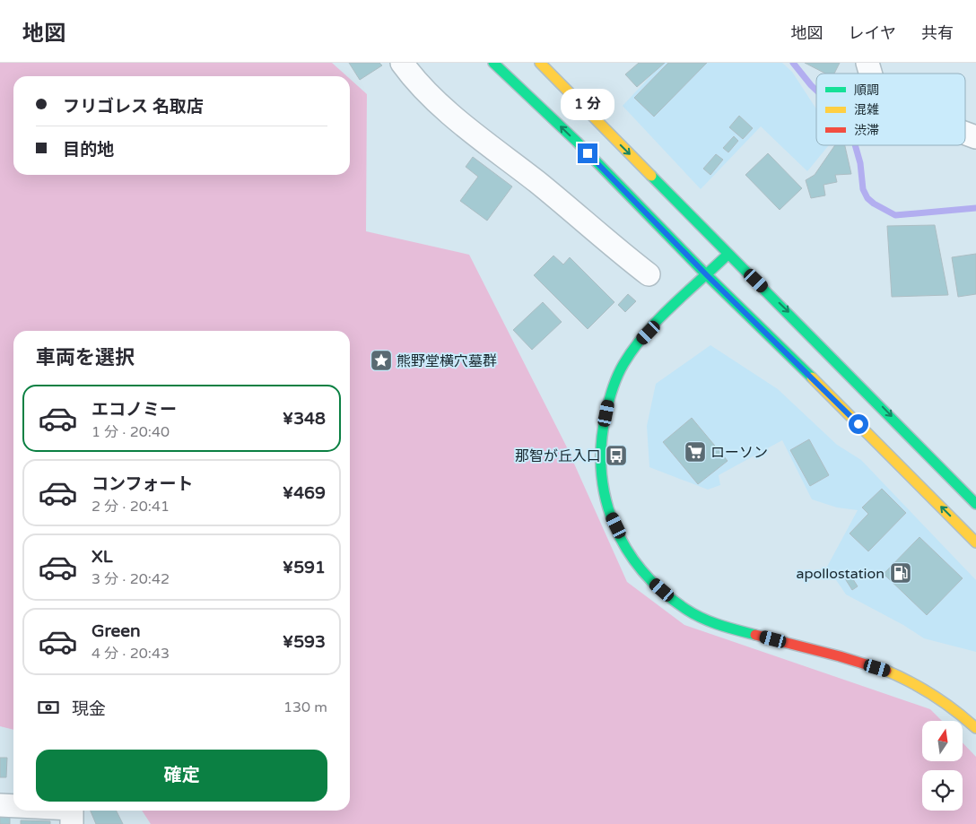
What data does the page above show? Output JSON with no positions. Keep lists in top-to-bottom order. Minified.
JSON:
{"places":{"place":["熊野堂横穴墓群"],"supermarket":["ローソン"],"bus stop":["那智が丘入口"],"fuel station":["apollostation"]},"legend":["順調","混雑","渋滞"],"north":"top","page":{"header":"地図","nav":["地図","レイヤ","共有"],"banner":["フリゴレス 名取店","目的地"],"bubble":"1 分","heading":"車両を選択","list":[{"name":"エコノミー","note":"1 分 · 20:40","value":"¥348"},{"name":"コンフォート","note":"2 分 · 20:41","value":"¥469"},{"name":"XL","note":"3 分 · 20:42","value":"¥591"},{"name":"Green","note":"4 分 · 20:43","value":"¥593"}],"pay":["現金","130 m"],"buttons":"確定"}}
